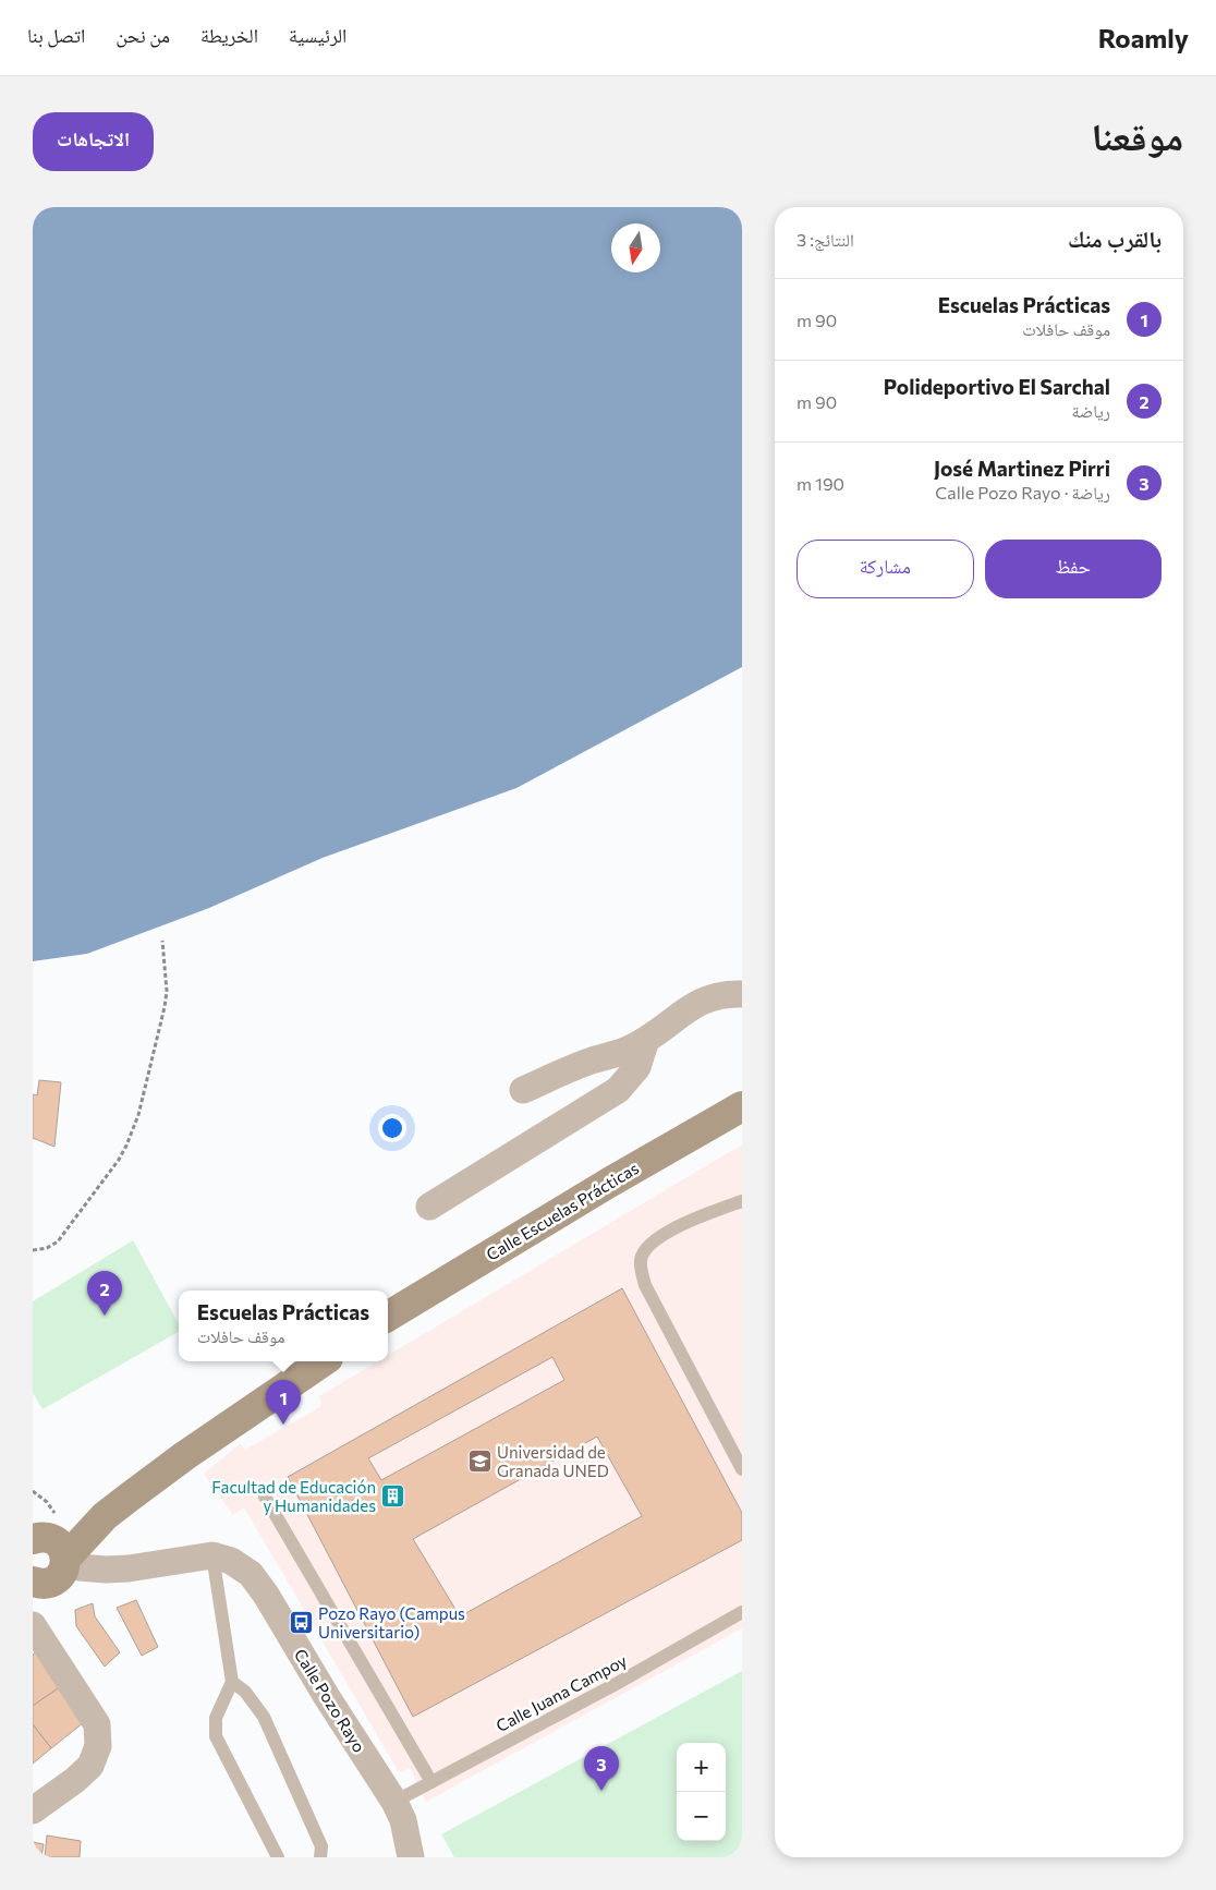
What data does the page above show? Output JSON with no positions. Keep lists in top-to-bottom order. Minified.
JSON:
{"streets":{"main road":["Calle Escuelas Prácticas"],"street":["Calle Pozo Rayo"],"lane":["Calle Juana Campoy"]},"crossings":[["Calle Juana Campoy","Calle Pozo Rayo"]],"places":{"school or university":["Universidad de Granada UNED"],"building":["Facultad de Educación y Humanidades"],"bus stop":["Pozo Rayo (Campus Universitario)"]},"north":"bottom","page":{"header":"Roamly","nav":["الرئيسية","الخريطة","من نحن","اتصل بنا"],"title":"موقعنا","buttons":["الاتجاهات",["حفظ","مشاركة"]],"heading":["بالقرب منك","النتائج: 3"],"list":[{"mark":"1","name":"Escuelas Prácticas","note":"موقف حافلات","value":"90 m"},{"mark":"2","name":"Polideportivo El Sarchal","note":"رياضة","value":"90 m"},{"mark":"3","name":"José Martinez Pirri","note":"رياضة · Calle Pozo Rayo","value":"190 m"}],"pins":["2","1","3"],"popup":["Escuelas Prácticas","موقف حافلات"],"map_buttons":["+","−"]}}
